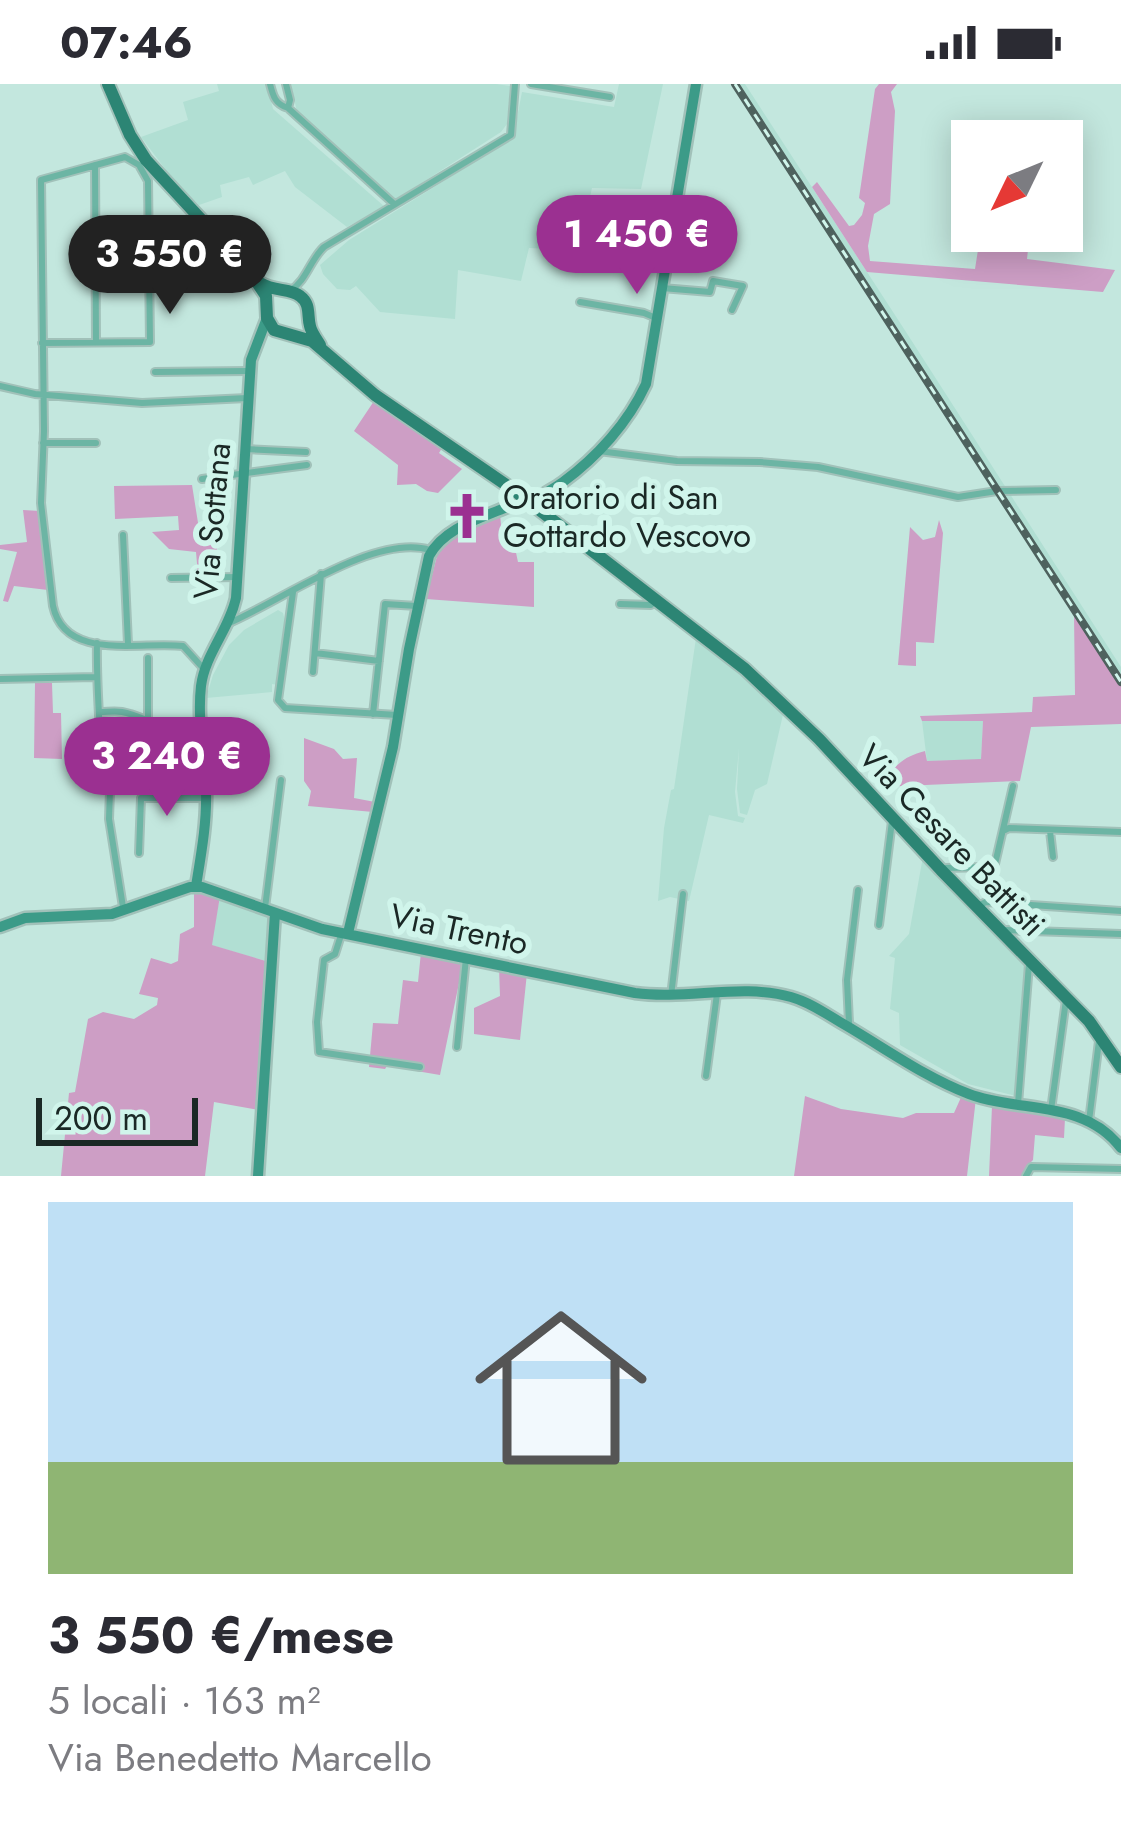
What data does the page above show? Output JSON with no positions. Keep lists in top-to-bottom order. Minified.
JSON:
{"streets":{"main road":["Via Cesare Battisti"],"street":["Via Sottana","Via Trento"]},"crossings":[["Via Sottana","Via Trento"]],"places":{"church":["Oratorio di San Gottardo Vescovo"]},"scale_bar":"200 m","north":"bottom left","page":{"status":"07:46","price":["1 450 €","3 550 €","3 240 €"],"scale":"200 m","list":[{"name":"3 550 €/mese","note":"5 locali · 163 m² · Via Benedetto Marcello"}]}}
